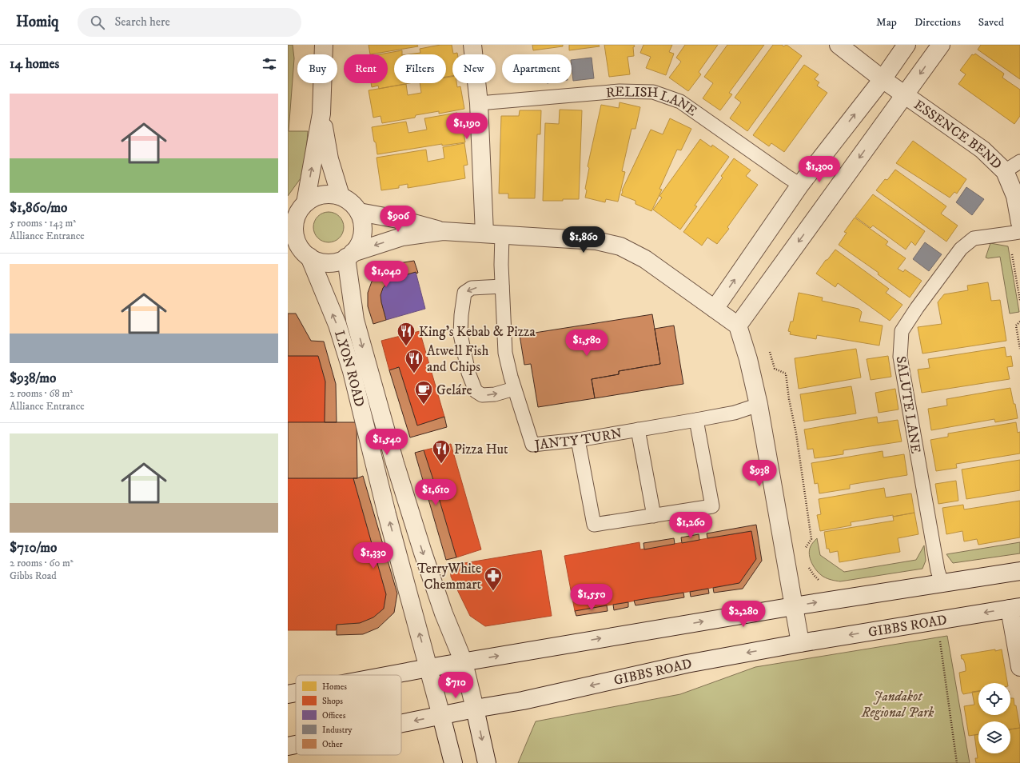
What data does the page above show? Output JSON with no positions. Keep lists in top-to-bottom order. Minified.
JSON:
{"streets":{"street":["ESSENCE BEND","LYON ROAD","GIBBS ROAD"],"lane":["RELISH LANE","SALUTE LANE","JANTY TURN"]},"crossings":[["LYON ROAD","GIBBS ROAD"]],"parks":["Jandakot Regional Park"],"places":{"restaurant":["King's Kebab & Pizza","Atwell Fish and Chips","Pizza Hut"],"cafe":["Geláre"],"pharmacy":["TerryWhite Chemmart"]},"legend":["Homes","Shops","Offices","Industry","Other"],"page":{"header":"Homiq","search":"Search here","nav":["Map","Directions","Saved"],"heading":"14 homes","chip":["Buy","Rent","Filters","New","Apartment"],"list":[{"name":"$1,860/mo","note":"5 rooms · 143 m² · Alliance Entrance"},{"name":"$938/mo","note":"2 rooms · 68 m² · Alliance Entrance"},{"name":"$710/mo","note":"2 rooms · 60 m² · Gibbs Road"}],"price":["$1,190","$1,300","$906","$1,860","$1,040","$1,580","$1,540","$938","$1,610","$1,260","$1,330","$1,550","$2,280","$710"]}}
